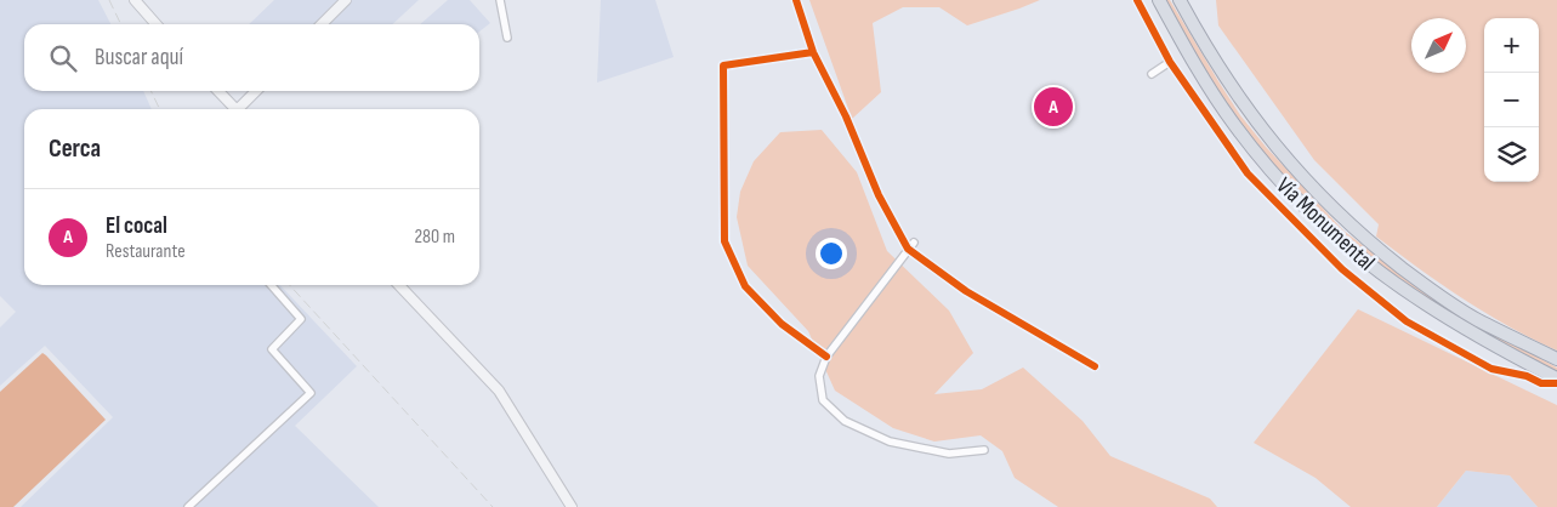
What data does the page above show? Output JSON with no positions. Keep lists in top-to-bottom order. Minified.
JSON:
{"streets":{"highway":["Vía Monumental"]},"north":"top right","page":{"map_buttons":["+","−"],"search":"Buscar aquí","pins":"A","heading":"Cerca","list":[{"mark":"A","name":"El cocal","note":"Restaurante","value":"280 m"}]}}
